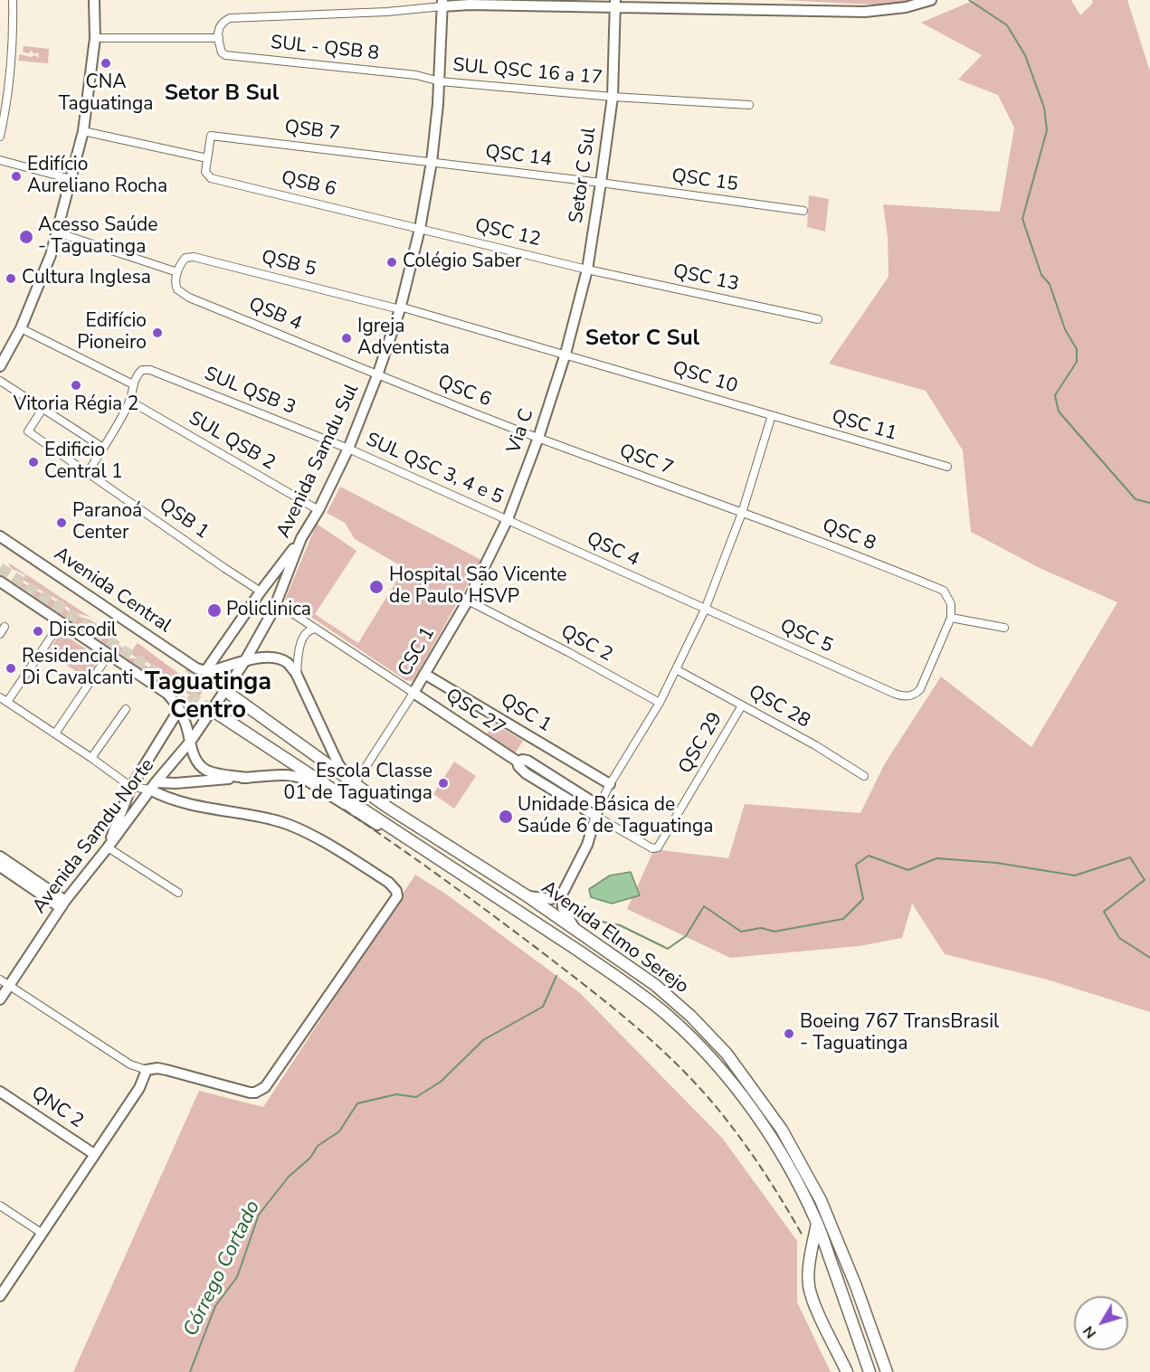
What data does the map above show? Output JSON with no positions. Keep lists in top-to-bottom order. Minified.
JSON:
{"streets":{"main road":["Setor C Sul","Via C","Avenida Samdu Sul","Avenida Central","CSC 1","QSC 27","QSC 1","Avenida Samdu Norte","Avenida Elmo Serejo","QNC 2"],"street":["SUL - QSB 8","SUL QSC 16 a 17","QSB 7","QSC 14","QSC 15","QSB 6","QSC 12","QSB 5","QSC 13","QSB 4","QSC 10","SUL QSB 3","QSC 6","QSC 11","SUL QSB 2","QSC 7","SUL QSC 3, 4 e 5","QSB 1","QSC 8","QSC 4","QSC 5","QSC 2","QSC 28","QSC 29"]},"crossings":[["SUL - QSB 8","SUL QSC 16 a 17"],["SUL - QSB 8","Avenida Samdu Sul"],["SUL QSC 16 a 17","Setor C Sul"],["SUL QSC 16 a 17","Avenida Samdu Sul"],["QSB 7","QSC 14"],["QSB 7","QSB 6"],["QSB 7","Avenida Samdu Sul"],["QSC 14","Setor C Sul"],["QSC 14","QSC 15"],["QSC 14","Avenida Samdu Sul"],["Setor C Sul","QSC 15"],["Setor C Sul","QSC 12"],["Setor C Sul","QSC 13"],["Setor C Sul","QSC 10"],["Setor C Sul","Via C"],["QSB 6","QSC 12"],["QSB 6","Avenida Samdu Sul"],["QSC 12","QSC 13"],["QSC 12","Avenida Samdu Sul"],["QSB 5","QSB 4"],["QSB 5","QSC 10"],["QSB 5","Avenida Samdu Sul"],["QSB 4","QSC 6"],["QSB 4","Avenida Samdu Sul"],["QSC 10","QSC 11"],["QSC 10","Via C"],["QSC 10","Avenida Samdu Sul"],["SUL QSB 3","Avenida Samdu Sul"],["SUL QSB 3","SUL QSC 3, 4 e 5"],["QSC 6","Via C"],["QSC 6","QSC 7"],["QSC 6","Avenida Samdu Sul"],["Via C","QSC 7"],["Via C","SUL QSC 3, 4 e 5"],["Via C","QSC 4"],["Via C","QSC 2"],["Via C","CSC 1"],["SUL QSB 2","Avenida Samdu Sul"],["QSC 7","QSC 8"],["Avenida Samdu Sul","SUL QSC 3, 4 e 5"],["Avenida Samdu Sul","Avenida Samdu Norte"],["SUL QSC 3, 4 e 5","QSC 4"],["QSC 8","QSC 5"],["QSC 4","QSC 5"],["QSC 2","CSC 1"],["CSC 1","QSC 27"],["CSC 1","QSC 1"],["QSC 28","QSC 29"],["QSC 27","QSC 29"]],"districts":["Setor B Sul","Setor C Sul","Taguatinga Centro"],"water":["Córrego Cortado"],"places":["CNA Taguatinga","Edifício Aureliano Rocha","Acesso Saúde - Taguatinga","Colégio Saber","Cultura Inglesa","Edifício Pioneiro","Igreja Adventista","Vitoria Régia 2","Edificio Central 1","Paranoá Center","Hospital São Vicente de Paulo HSVP","Policlinica","Discodil","Residencial Di Cavalcanti","Escola Classe 01 de Taguatinga","Unidade Básica de Saúde 6 de Taguatinga","Boeing 767 TransBrasil - Taguatinga"],"north":"bottom left"}
